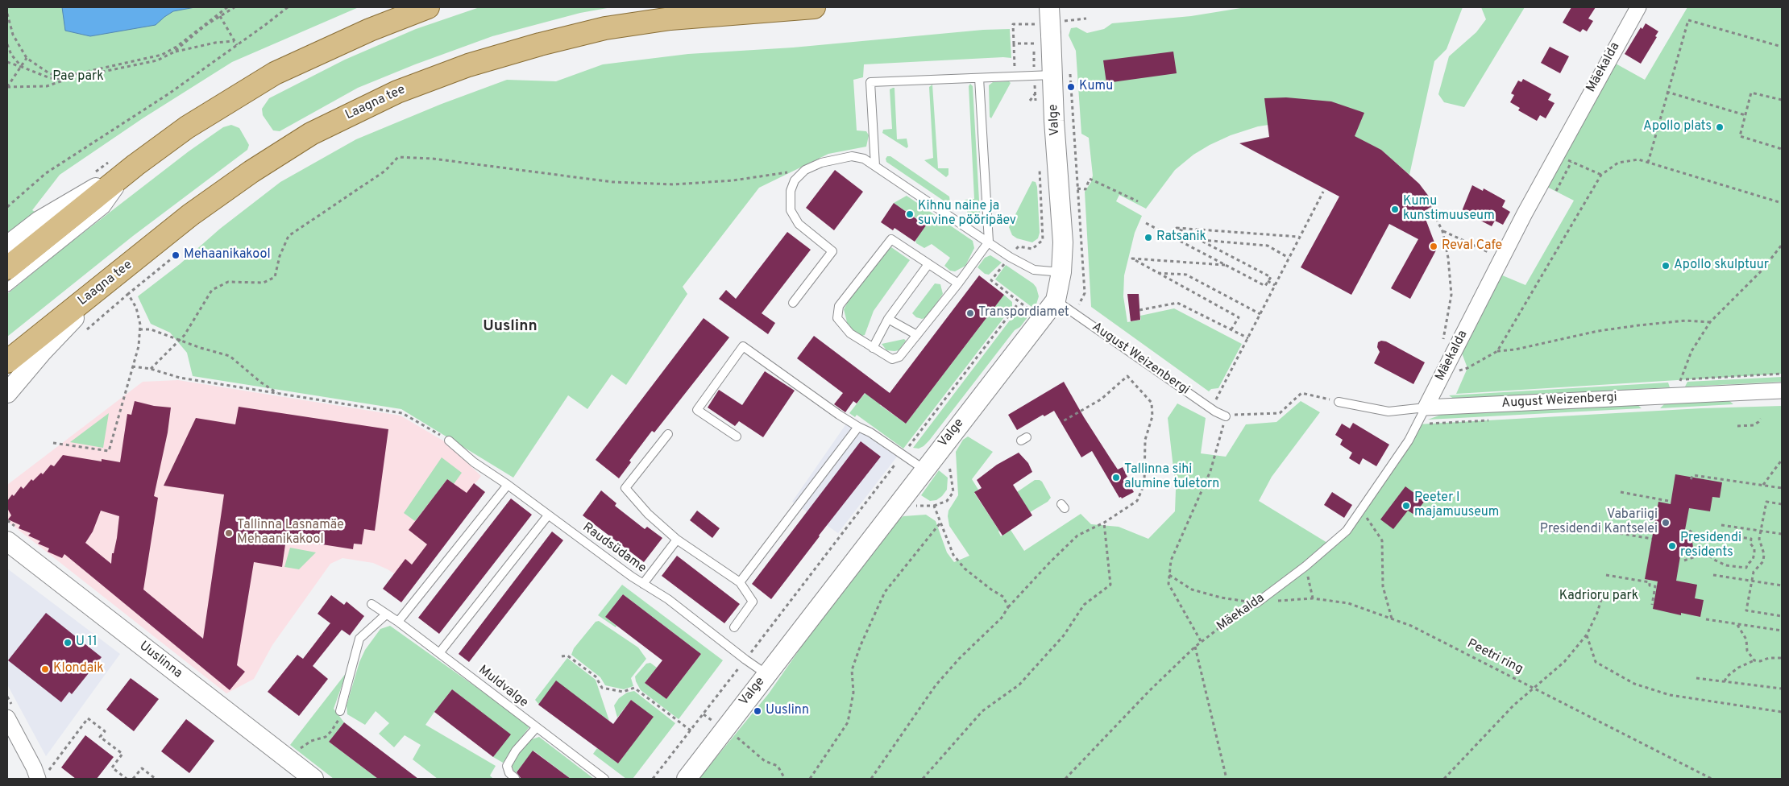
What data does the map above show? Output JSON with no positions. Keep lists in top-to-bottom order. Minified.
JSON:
{"streets":{"main road":["Laagna tee"],"street":["Mäekalda","Valge","August Weizenbergi","Uuslinna"],"lane":["Raudsüdame","Muldvalge"],"path":["Peetri ring"]},"crossings":[["Mäekalda","August Weizenbergi"],["Mäekalda","Peetri ring"],["Valge","August Weizenbergi"],["Valge","Raudsüdame"]],"districts":["Uuslinn"],"parks":["Pae park","Kadrioru park"],"places":["Kumu","Apollo plats","Kumu kunstimuuseum","Kihnu naine ja suvine pööripäev","Ratsanik","Reval Cafe","Mehaanikakool","Apollo skulptuur","Transpordiamet","Tallinna sihi alumine tuletorn","Peeter I majamuuseum","Vabariigi Presidendi Kantselei","Tallinna Lasnamäe Mehaanikakool","Presidendi residents","U 11","Klondaik","Uuslinn"]}
